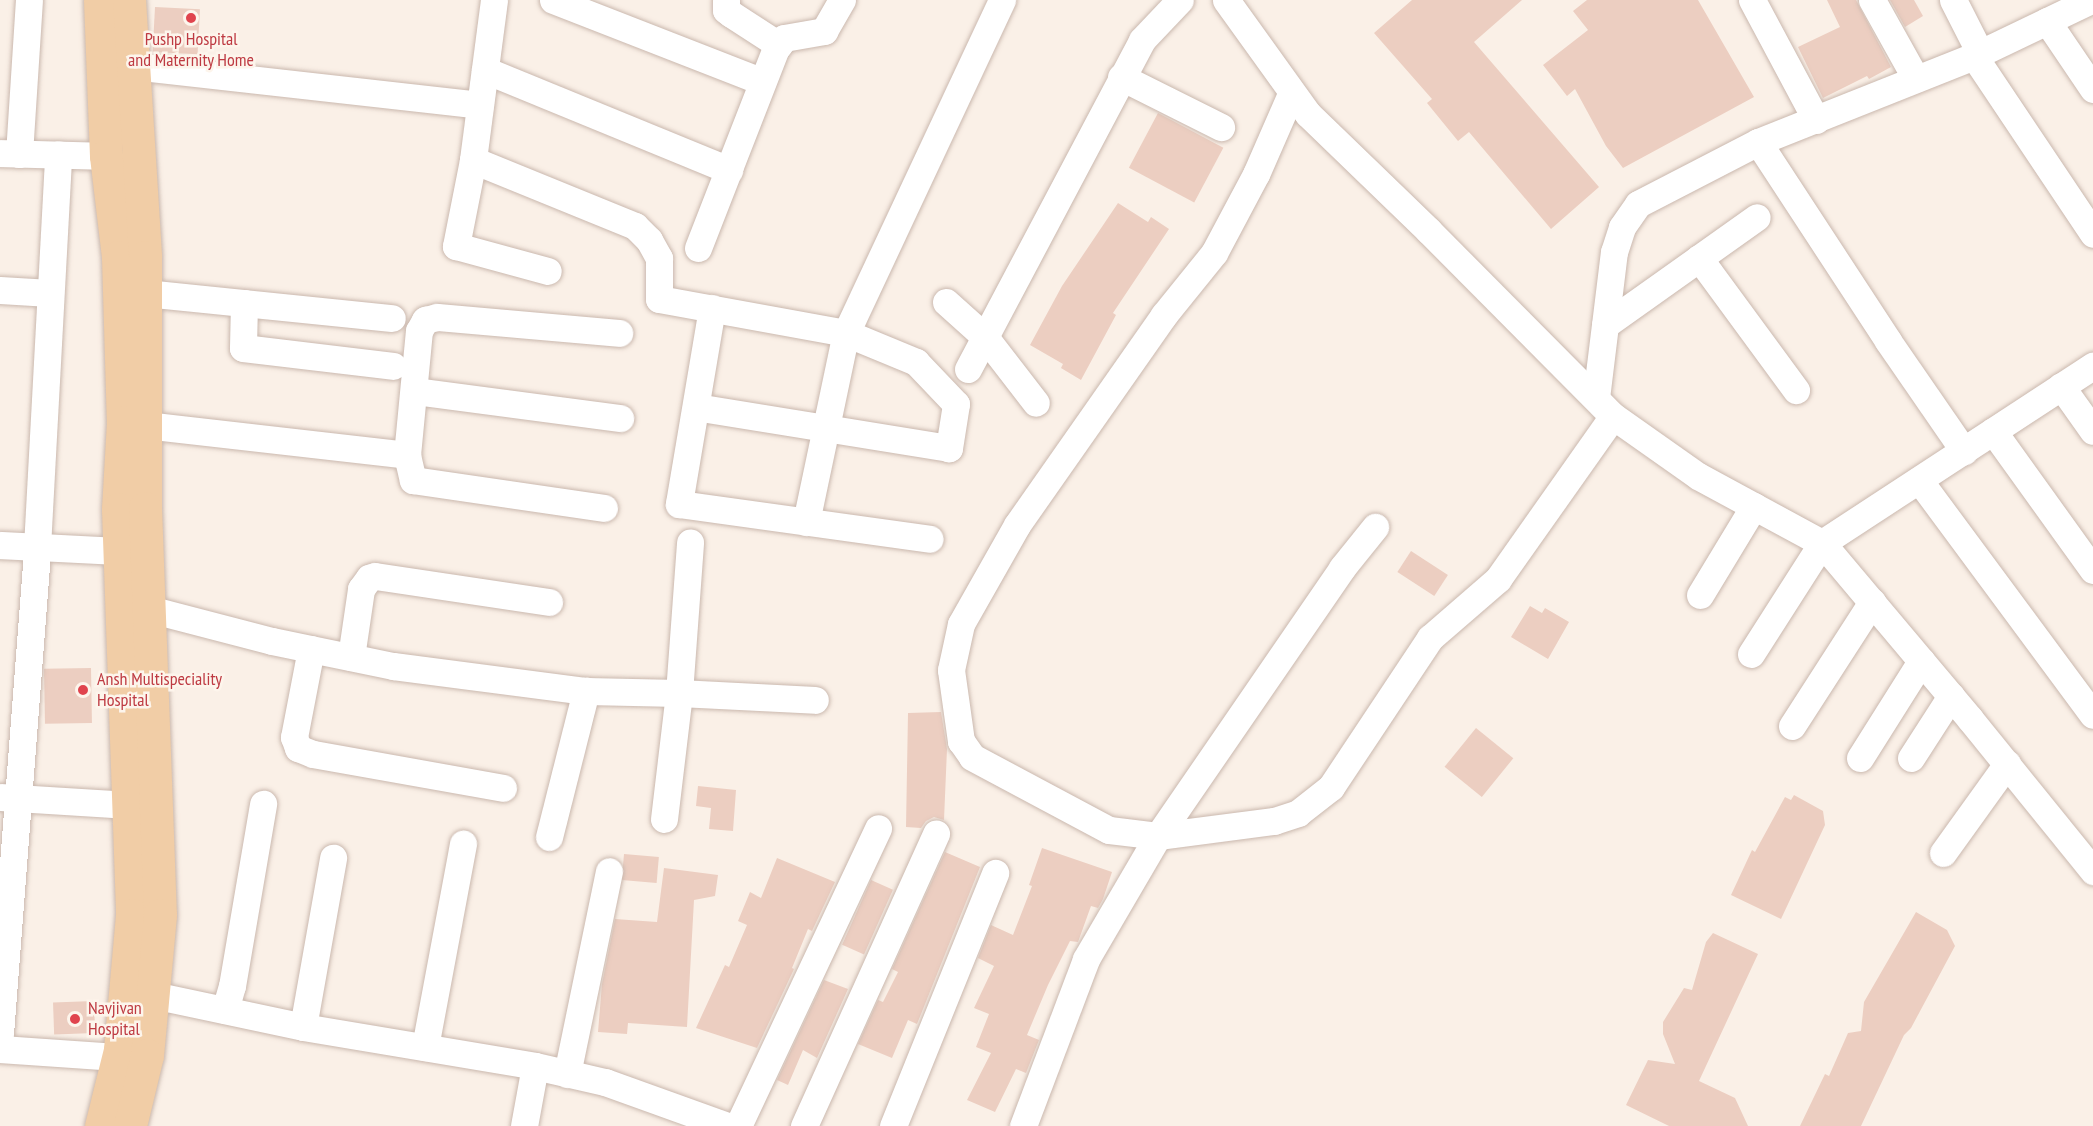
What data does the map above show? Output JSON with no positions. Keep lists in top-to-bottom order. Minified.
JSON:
{"places":["Pushp Hospital and Maternity Home","Ansh Multispeciality Hospital","Navjivan Hospital"]}
